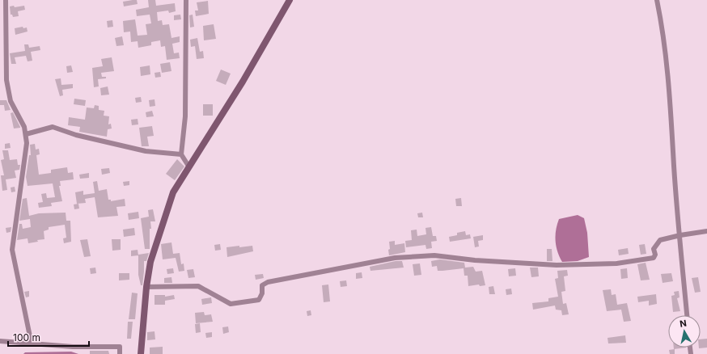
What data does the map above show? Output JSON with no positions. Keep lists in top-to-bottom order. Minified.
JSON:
{"scale_bar":"100 m","north":"top"}
